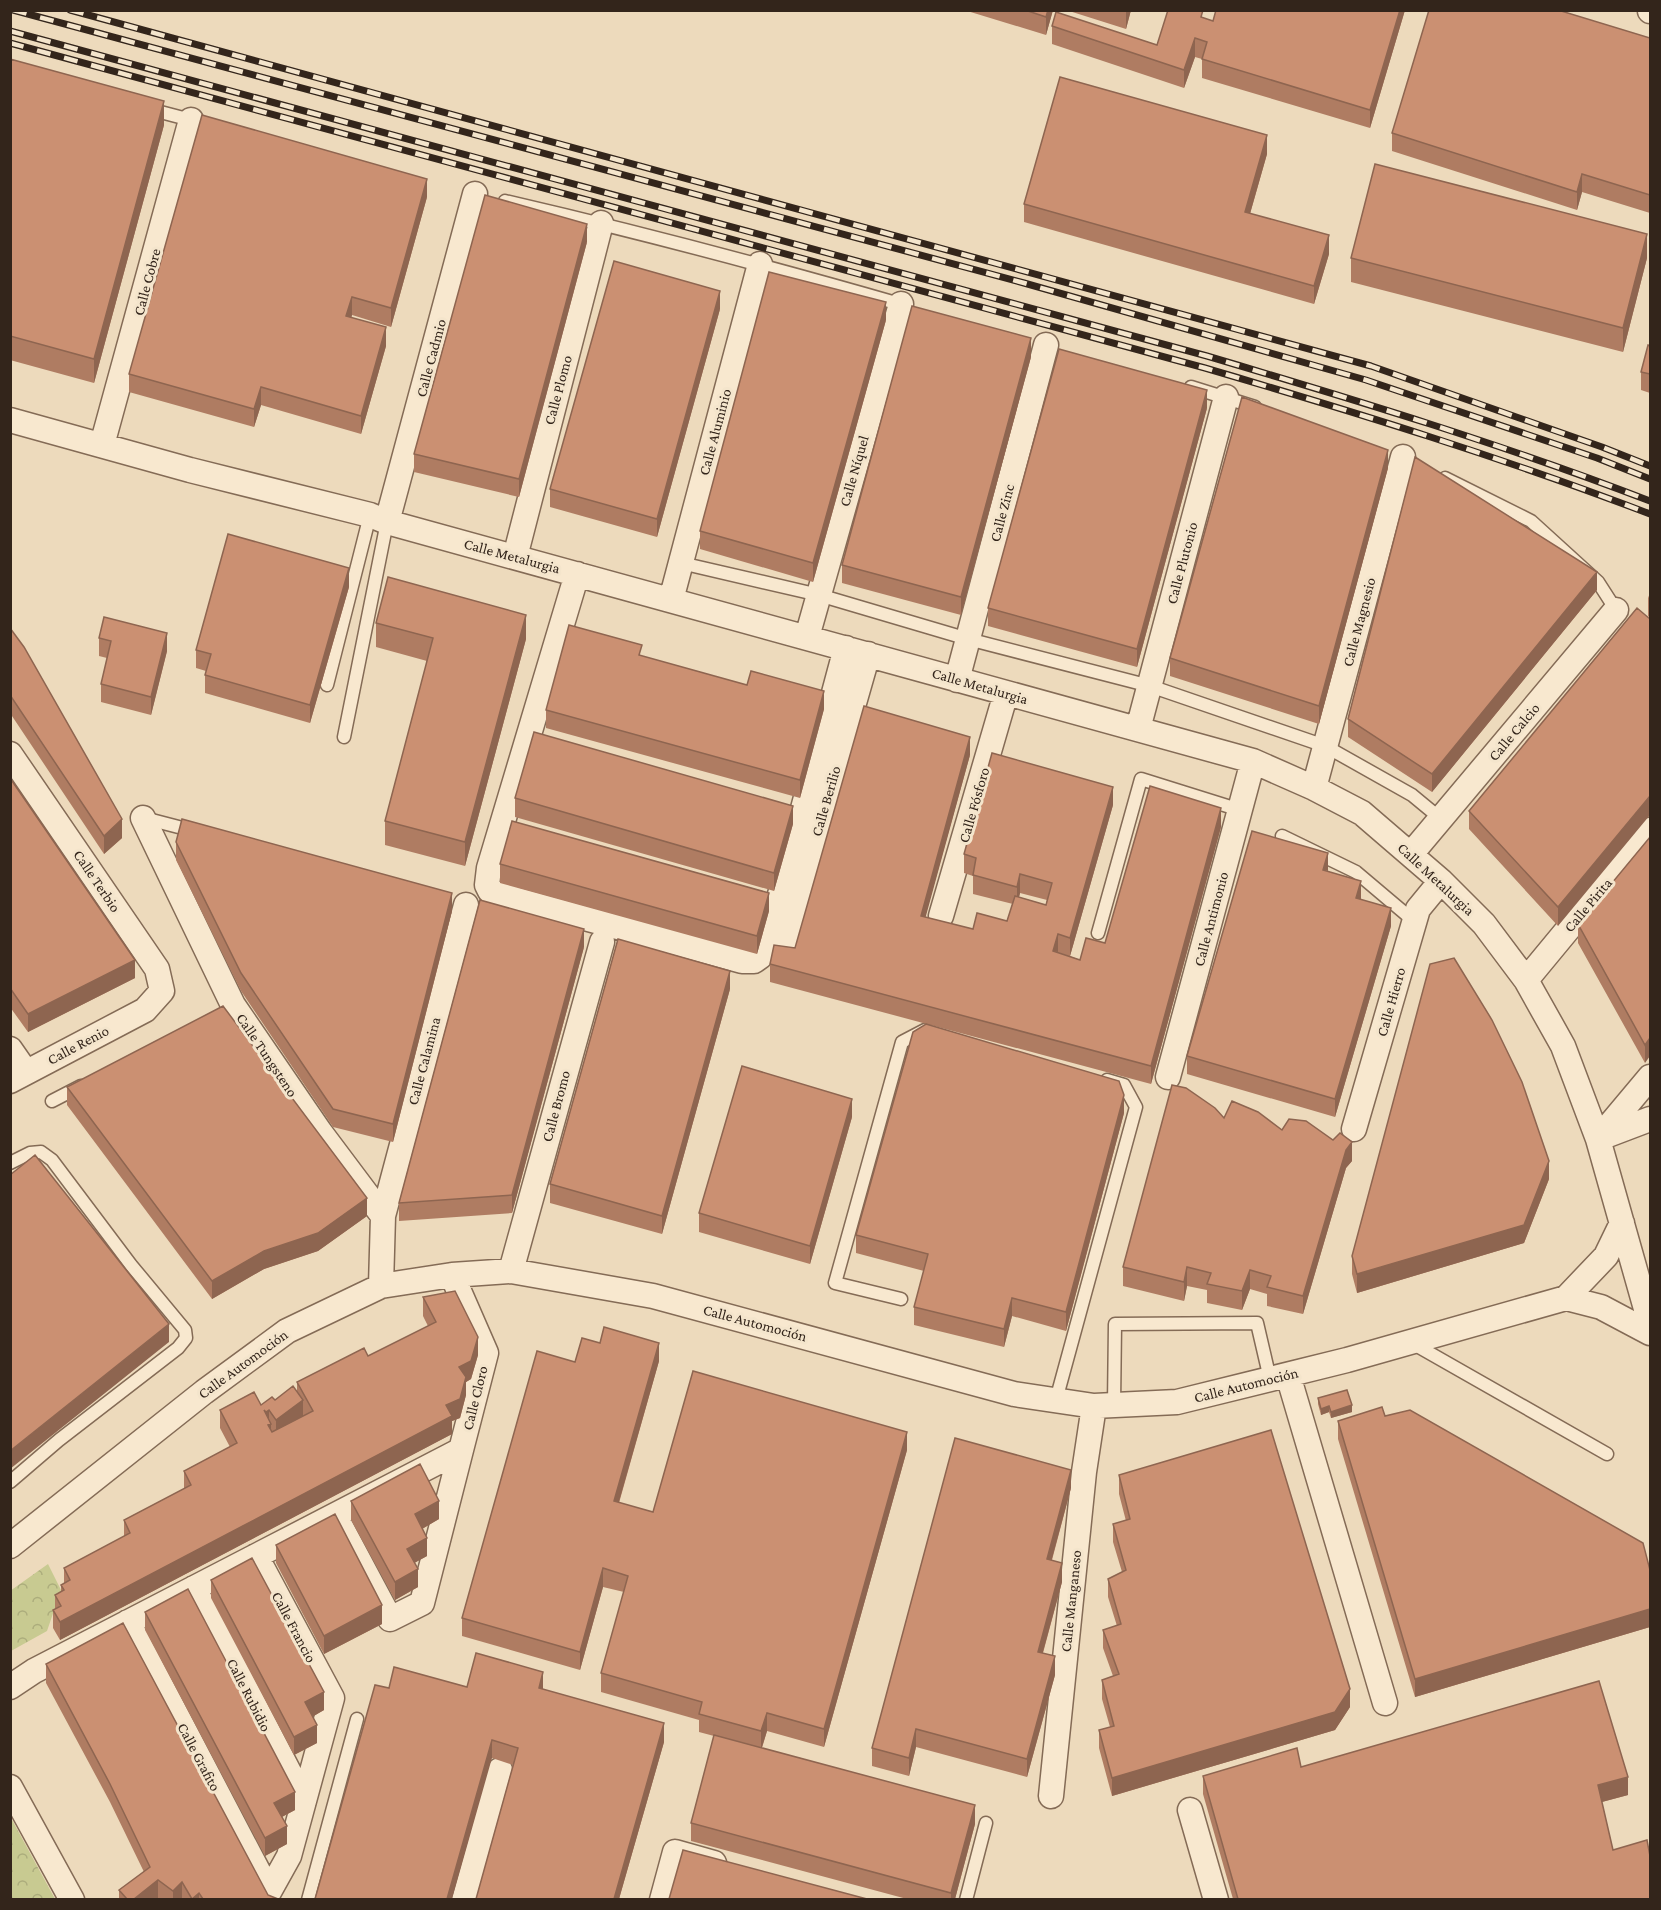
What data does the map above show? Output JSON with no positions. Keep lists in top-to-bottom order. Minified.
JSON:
{"streets":{"street":["Calle Cobre","Calle Cadmio","Calle Plomo","Calle Aluminio","Calle Níquel","Calle Zinc","Calle Metalurgia","Calle Plutonio","Calle Magnesio","Calle Calcio","Calle Berilio","Calle Fósforo","Calle Terbio","Calle Pirita","Calle Antimonio","Calle Hierro","Calle Renio","Calle Tungsteno","Calle Calamina","Calle Bromo","Calle Automoción","Calle Cloro","Calle Manganeso","Calle Francio","Calle Rubidio","Calle Grafito"]},"crossings":[["Calle Cobre","Calle Metalurgia"],["Calle Cadmio","Calle Metalurgia"],["Calle Plomo","Calle Metalurgia"],["Calle Aluminio","Calle Metalurgia"],["Calle Níquel","Calle Metalurgia"],["Calle Zinc","Calle Metalurgia"],["Calle Metalurgia","Calle Plutonio"],["Calle Metalurgia","Calle Magnesio"],["Calle Metalurgia","Calle Calcio"],["Calle Metalurgia","Calle Berilio"],["Calle Metalurgia","Calle Fósforo"],["Calle Metalurgia","Calle Pirita"],["Calle Metalurgia","Calle Antimonio"],["Calle Metalurgia","Calle Hierro"],["Calle Terbio","Calle Renio"],["Calle Tungsteno","Calle Calamina"],["Calle Bromo","Calle Automoción"],["Calle Automoción","Calle Cloro"],["Calle Automoción","Calle Manganeso"],["Calle Cloro","Calle Francio"],["Calle Cloro","Calle Rubidio"],["Calle Cloro","Calle Grafito"],["Calle Francio","Calle Rubidio"],["Calle Francio","Calle Grafito"],["Calle Rubidio","Calle Grafito"]]}
